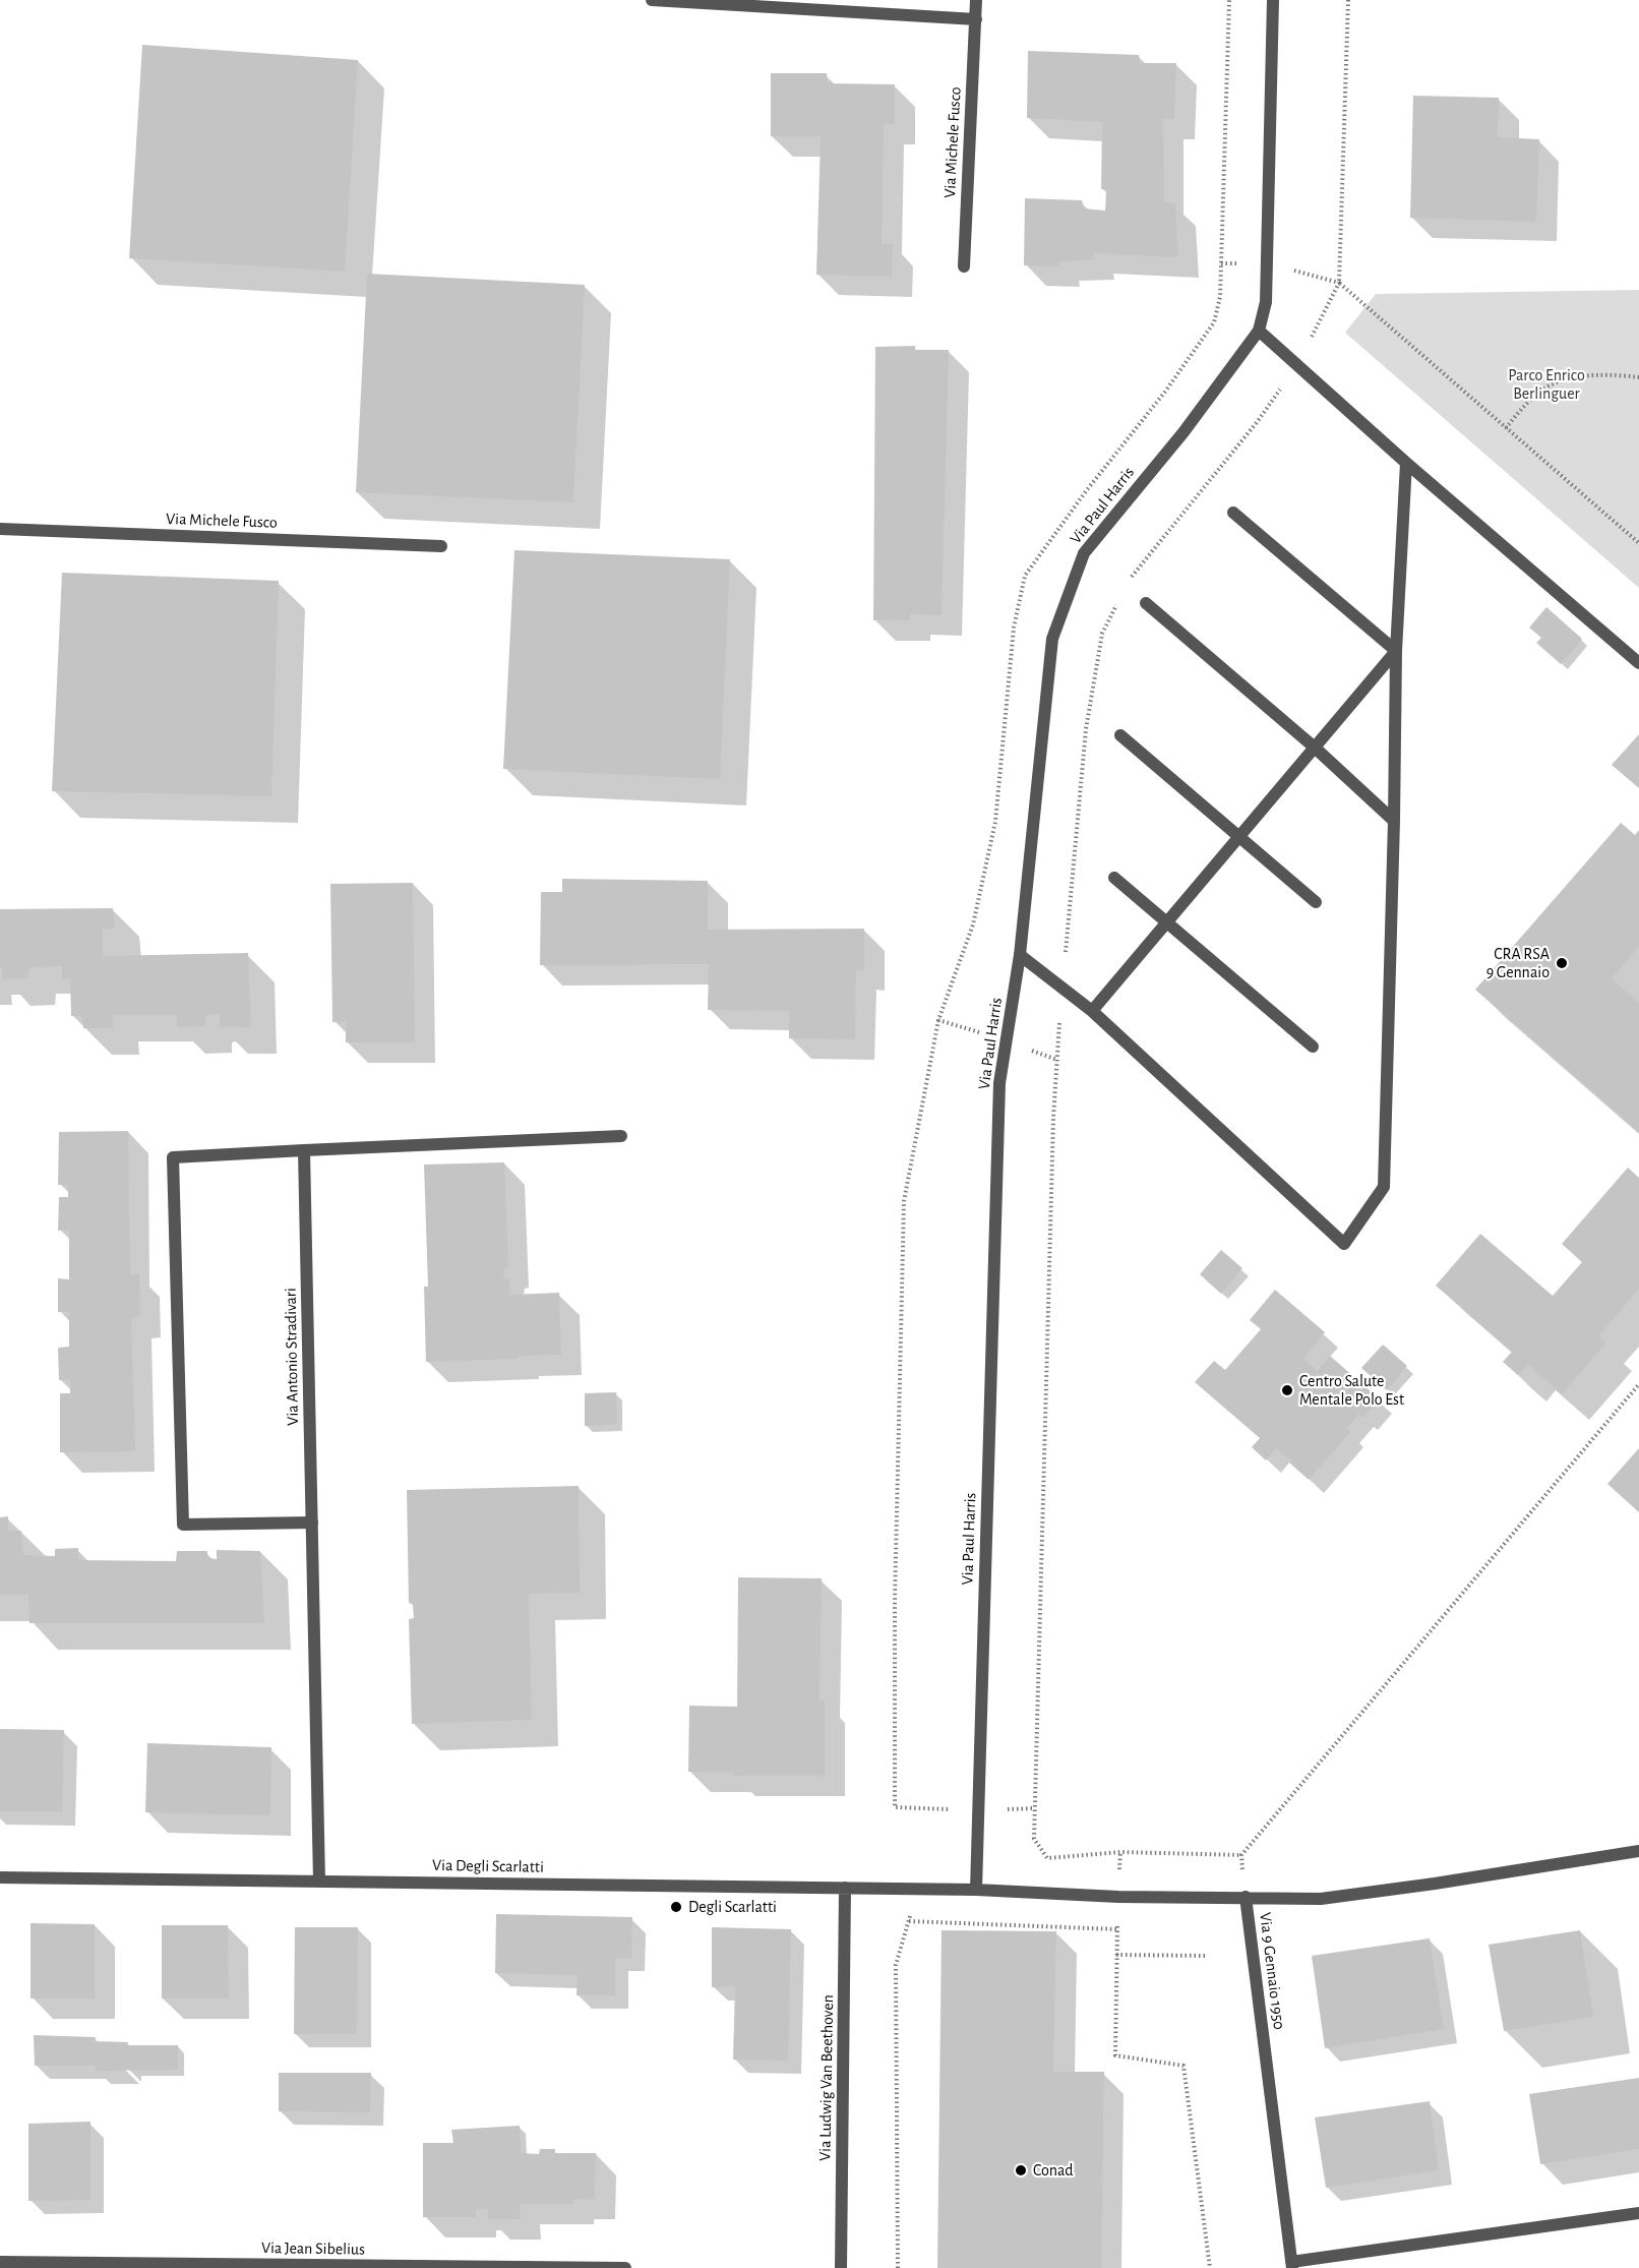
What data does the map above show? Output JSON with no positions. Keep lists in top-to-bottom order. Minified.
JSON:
{"streets":{"street":["Via Michele Fusco","Via Paul Harris","Via Antonio Stradivari","Via Degli Scarlatti","Via 9 Gennaio 1950","Via Ludwig Van Beethoven","Via Jean Sibelius"]},"crossings":[["Via Paul Harris","Via Degli Scarlatti"],["Via Antonio Stradivari","Via Degli Scarlatti"],["Via Degli Scarlatti","Via Ludwig Van Beethoven"]],"parks":["Parco Enrico Berlinguer"],"places":["CRA RSA 9 Gennaio","Centro Salute Mentale Polo Est","Degli Scarlatti","Conad"]}
